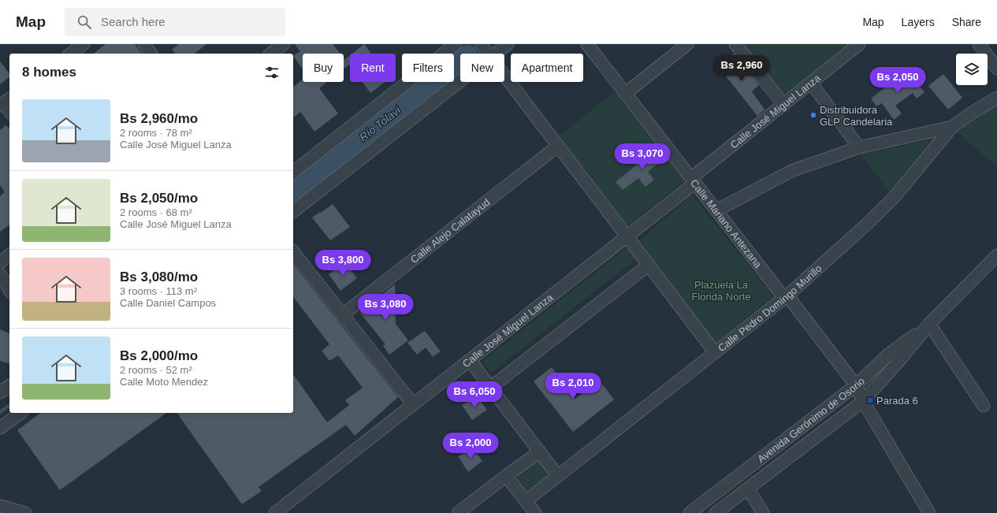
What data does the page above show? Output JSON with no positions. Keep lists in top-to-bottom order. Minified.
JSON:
{"streets":{"street":["Calle José Miguel Lanza","Calle Mariano Antezana","Calle Alejo Calatayud","Calle Pedro Domingo Murillo","Avenida Gerónimo de Osorio"]},"crossings":[["Calle José Miguel Lanza","Calle Mariano Antezana"],["Calle Mariano Antezana","Calle Pedro Domingo Murillo"],["Calle Mariano Antezana","Avenida Gerónimo de Osorio"]],"water":["Río Tolavi"],"parks":["Plazuela La Florida Norte"],"places":{"other":["Distribuidora GLP Candelaria"],"transit":["Parada 6"]},"page":{"header":"Map","search":"Search here","nav":["Map","Layers","Share"],"chip":["Buy","Rent","Filters","New","Apartment"],"heading":"8 homes","price":["Bs 2,960","Bs 2,050","Bs 3,070","Bs 3,800","Bs 3,080","Bs 2,010","Bs 6,050","Bs 2,000"],"list":[{"name":"Bs 2,960/mo","note":"2 rooms · 78 m² · Calle José Miguel Lanza"},{"name":"Bs 2,050/mo","note":"2 rooms · 68 m² · Calle José Miguel Lanza"},{"name":"Bs 3,080/mo","note":"3 rooms · 113 m² · Calle Daniel Campos"},{"name":"Bs 2,000/mo","note":"2 rooms · 52 m² · Calle Moto Mendez"}]}}
